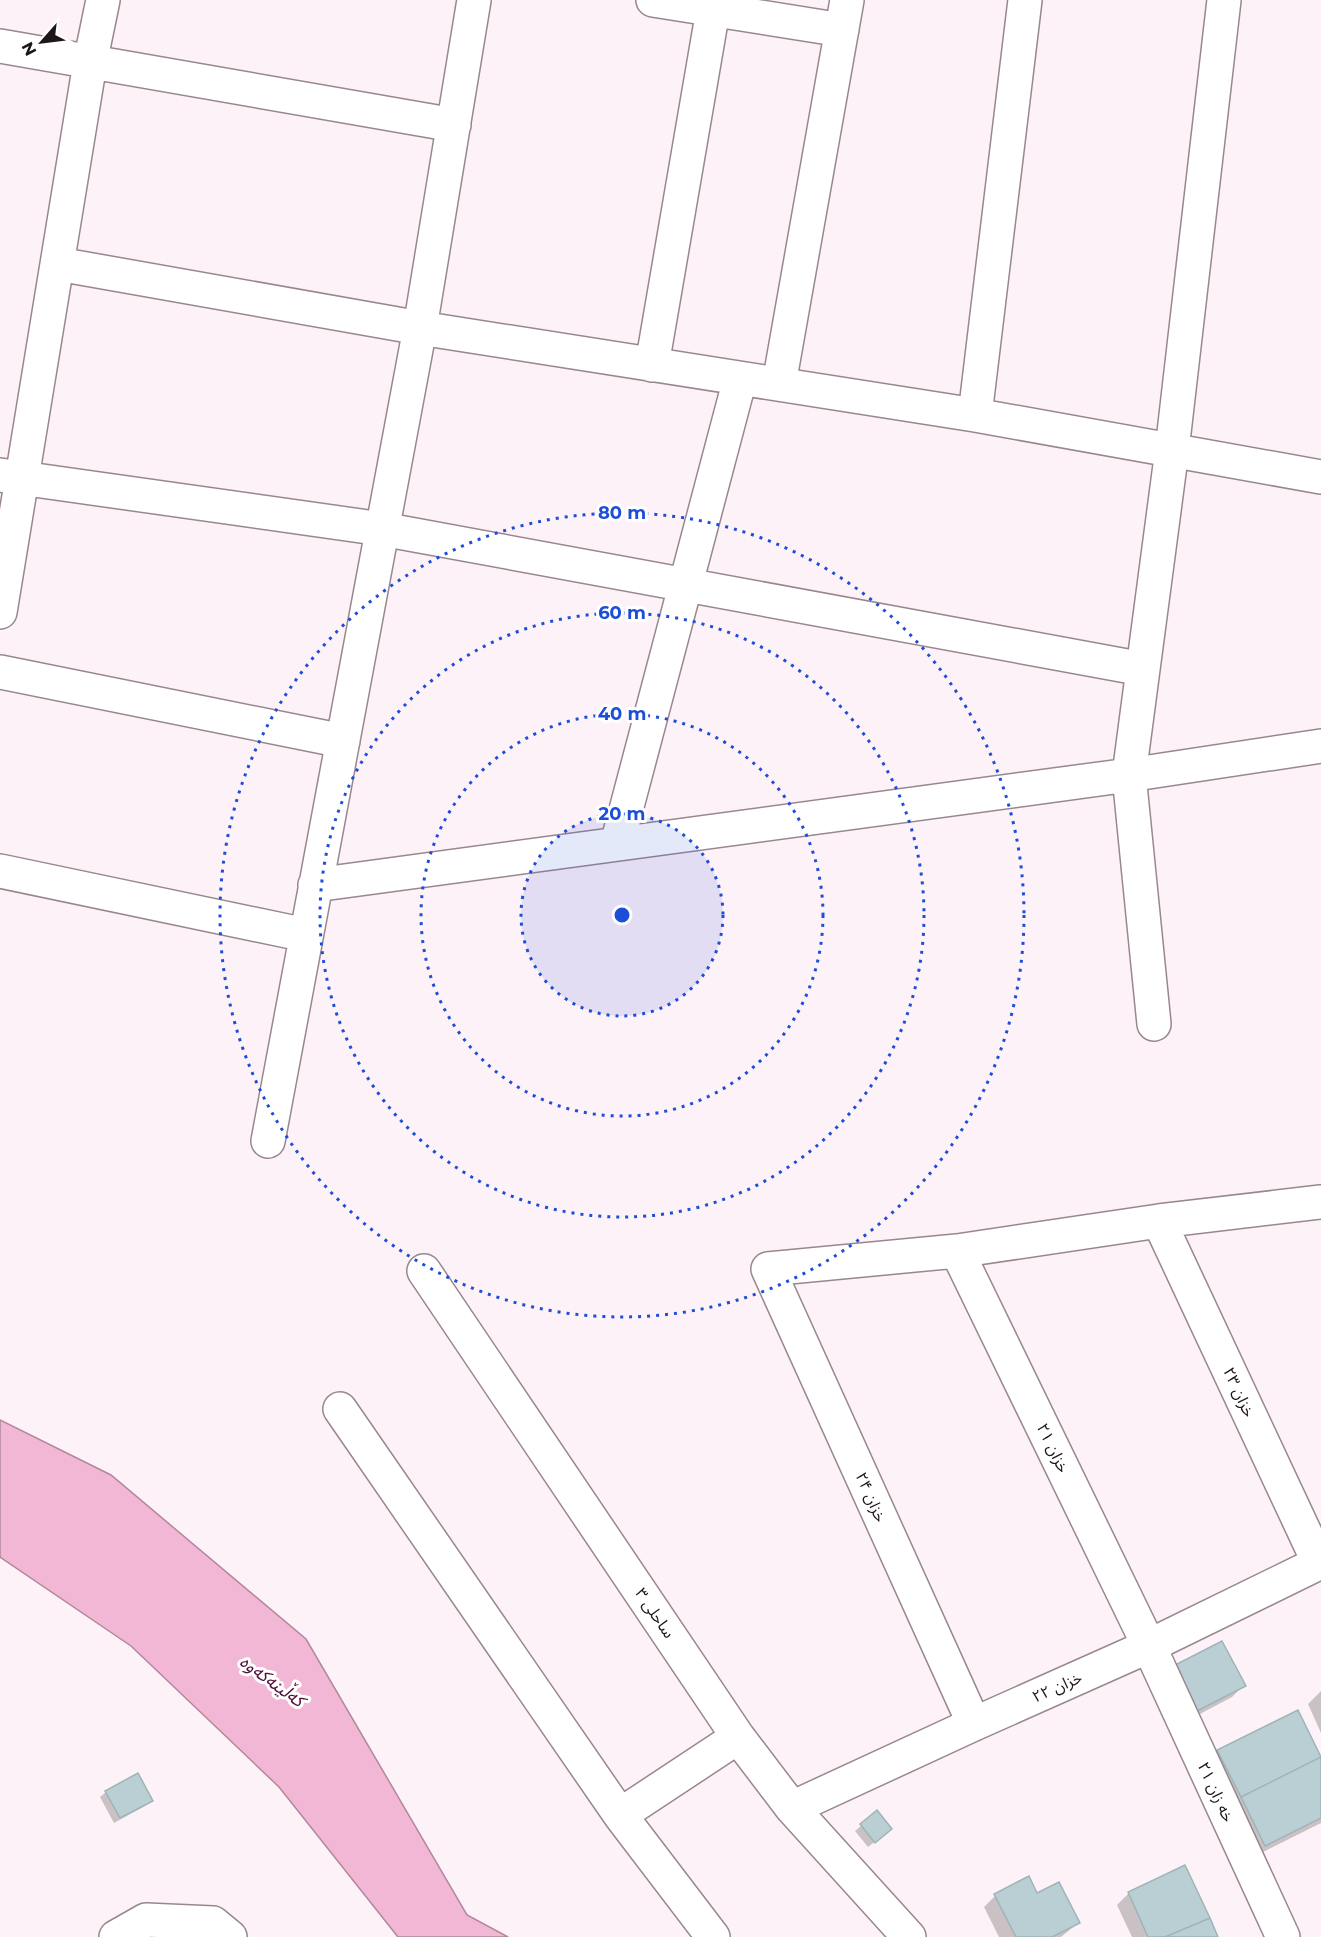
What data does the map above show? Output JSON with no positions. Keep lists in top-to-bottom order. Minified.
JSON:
{"streets":{"street":["خزان ۲۳","خزان ۲۱","خزان ۲۴","ساحلی ۳","خزان ۲۲","خه زان ۲۱"]},"crossings":[["خزان ۲۳","خزان ۲۲"],["خزان ۲۱","خزان ۲۴"],["خزان ۲۱","خزان ۲۲"],["خزان ۲۱","خه زان ۲۱"],["خزان ۲۴","خزان ۲۲"],["ساحلی ۳","خزان ۲۲"],["خزان ۲۲","خه زان ۲۱"]],"water":["کەڵینەکەوە"],"north":"bottom left","rings":["80 m","60 m","40 m","20 m"]}
